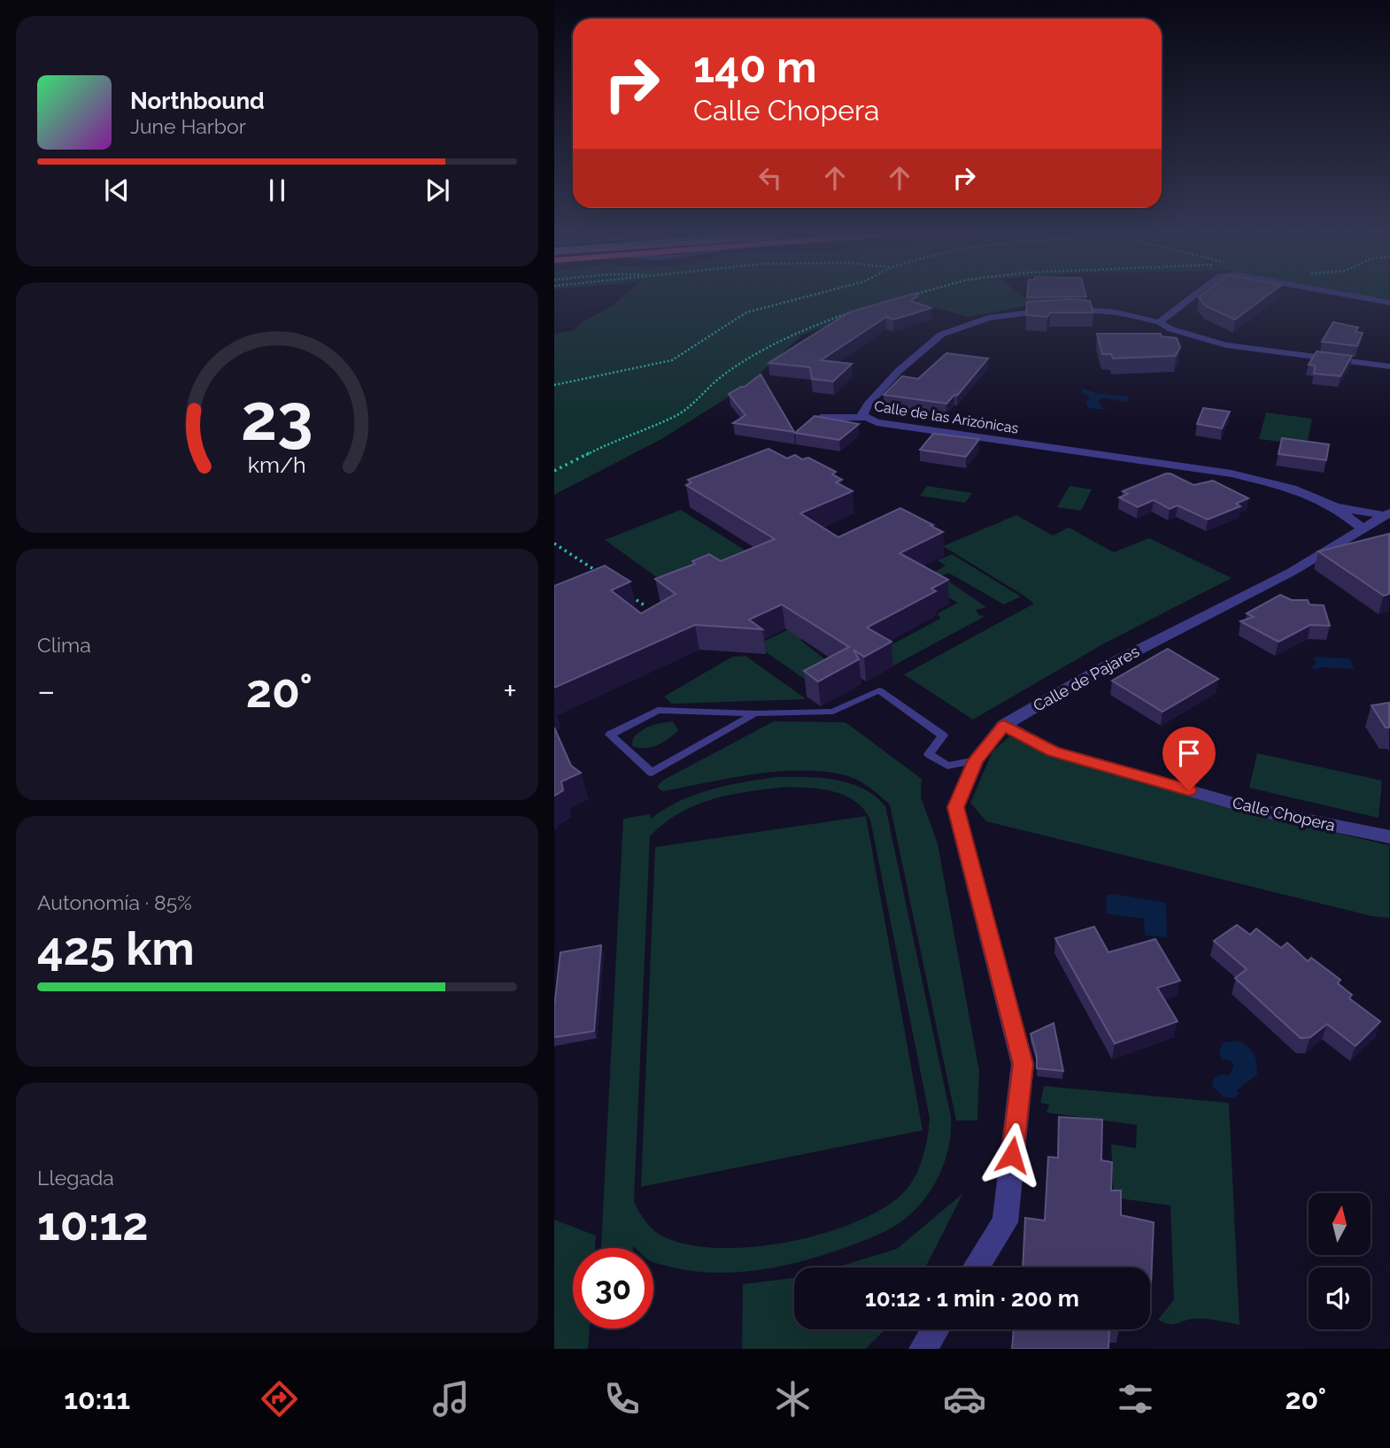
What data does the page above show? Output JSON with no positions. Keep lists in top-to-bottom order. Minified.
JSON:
{"streets":{"street":["Calle de las Arizónicas","Calle de Pajares","Calle Chopera"]},"crossings":[["Calle de las Arizónicas","Calle de Pajares"],["Calle de Pajares","Calle Chopera"]],"north":"top","page":{"turn":["140 m","Calle Chopera"],"song":["Northbound","June Harbor"],"tile":["Clima",["Autonomía · 85%","425 km"],["Llegada","10:12"]],"heat":["−","20°","+"],"limit":"30","trip":"10:12 · 1 min · 200 m","tabs":["10:11","20°"],"gauge":["23","km/h"]}}
